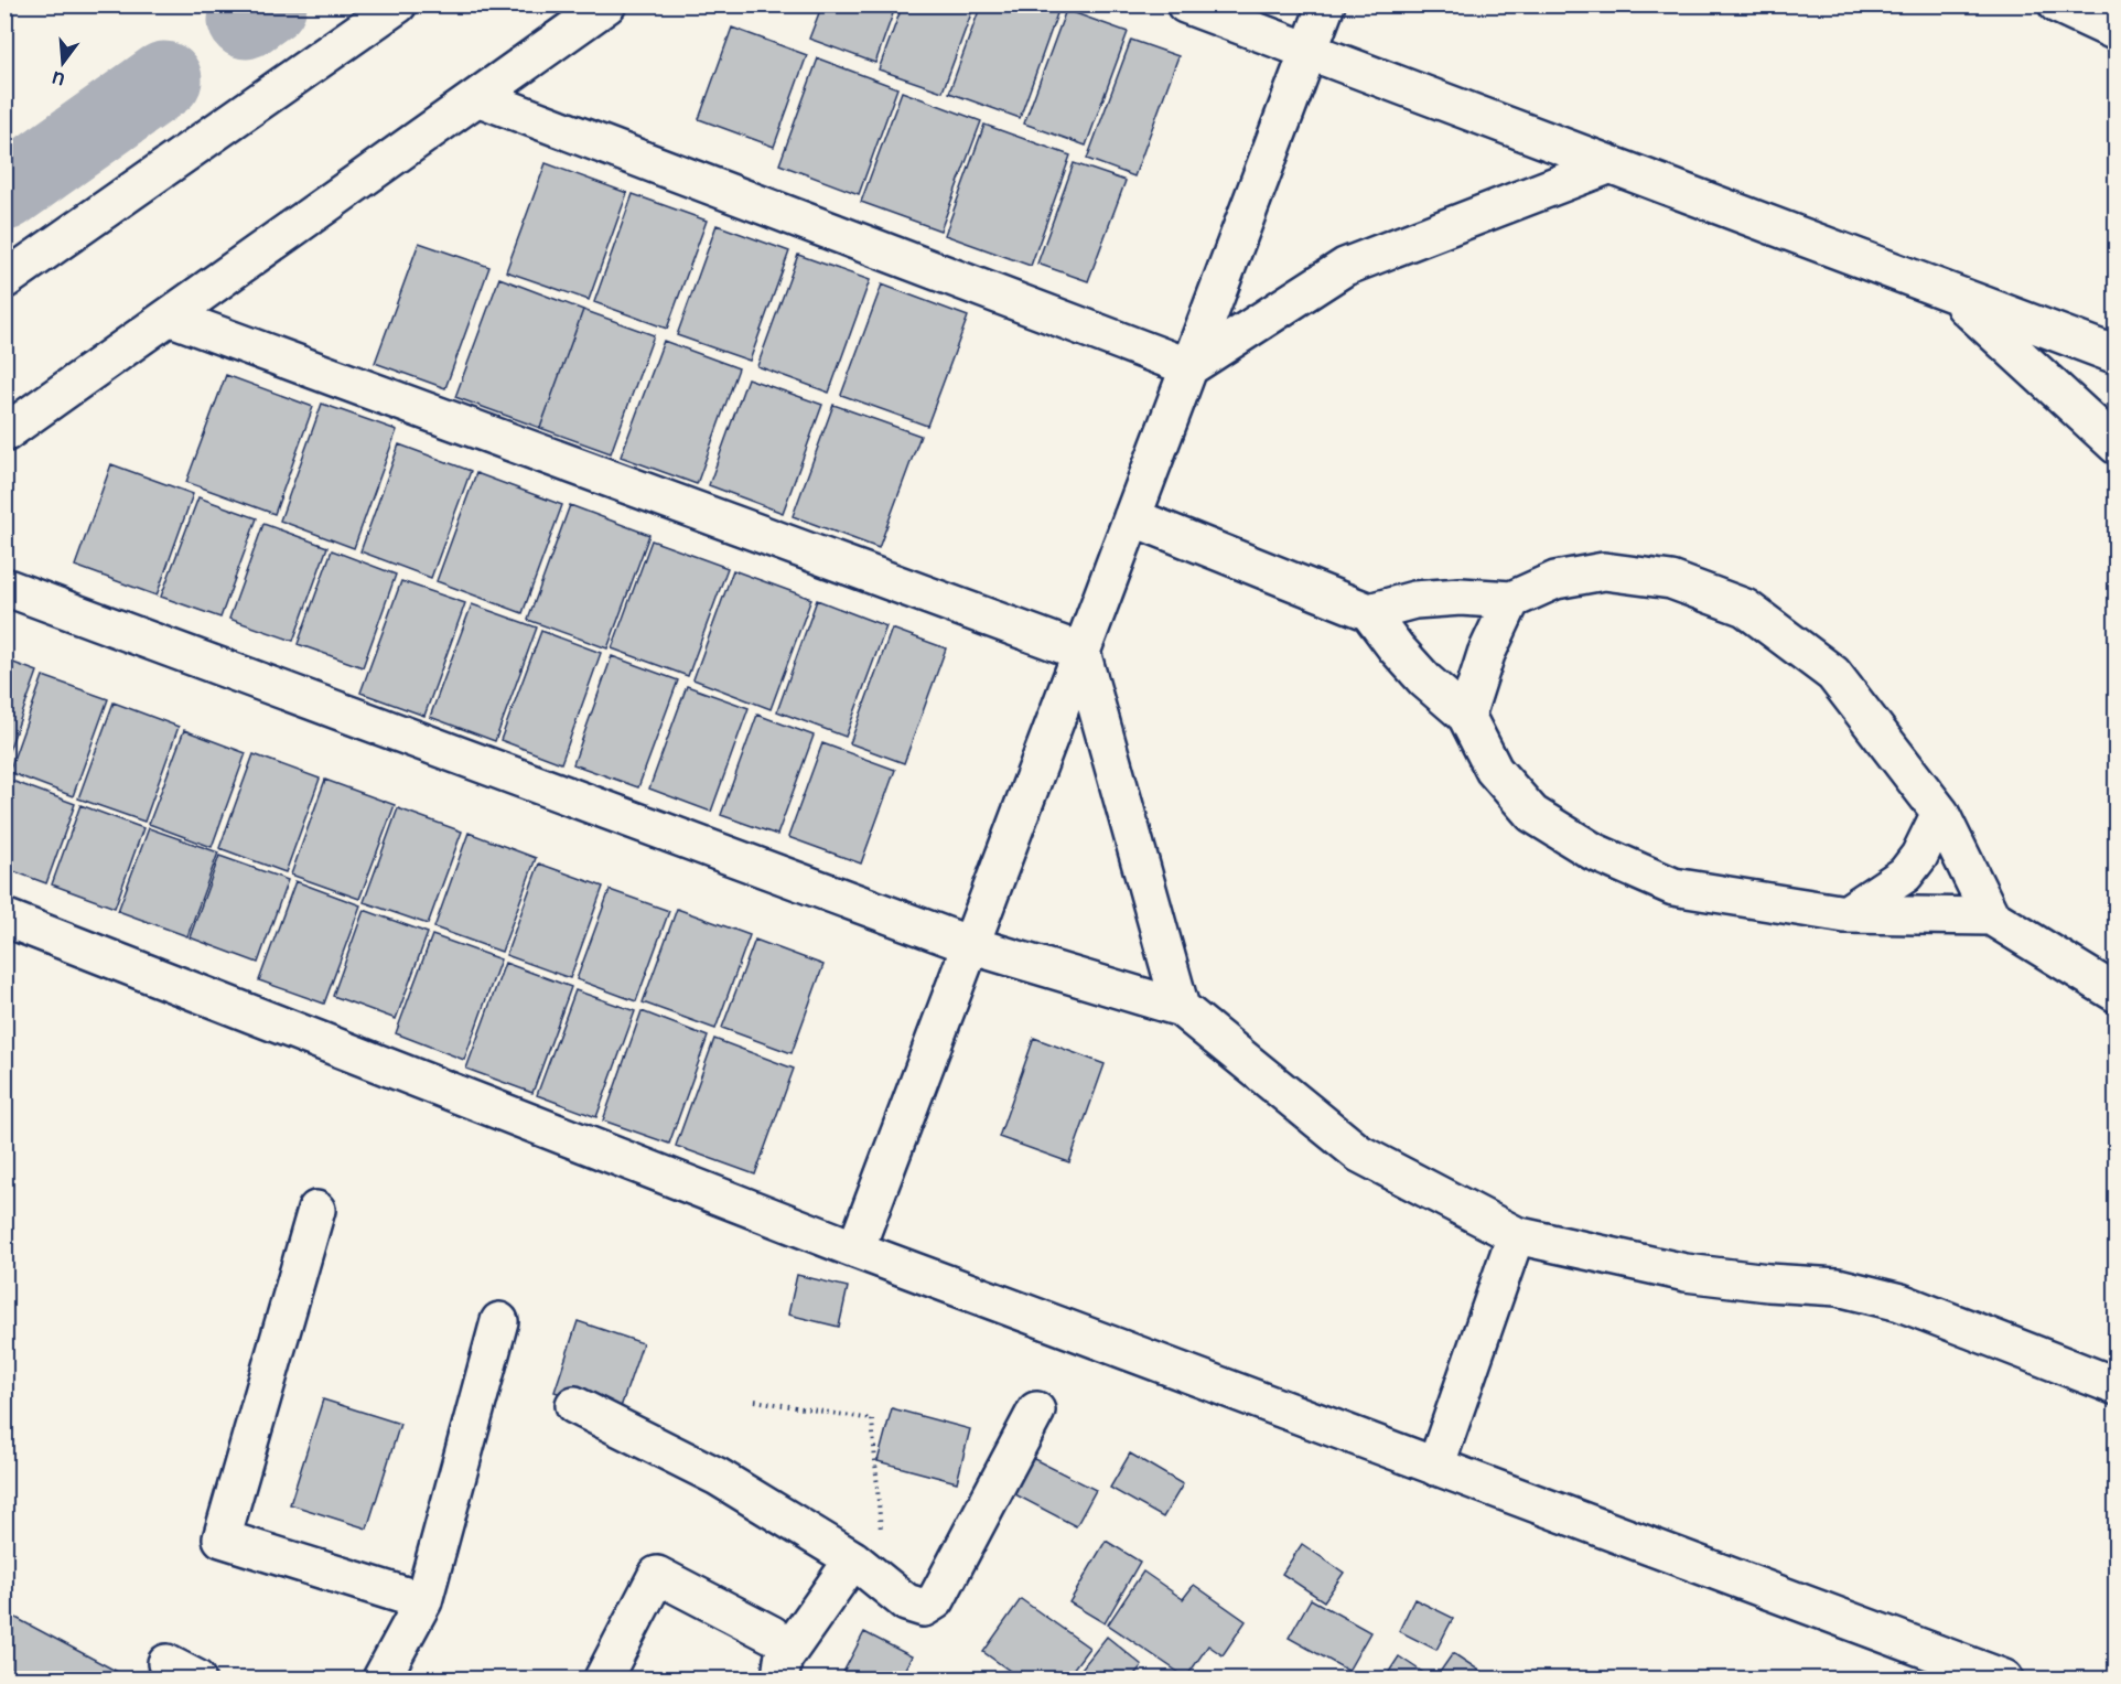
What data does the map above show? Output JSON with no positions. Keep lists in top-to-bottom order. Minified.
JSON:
{"north":"bottom"}
